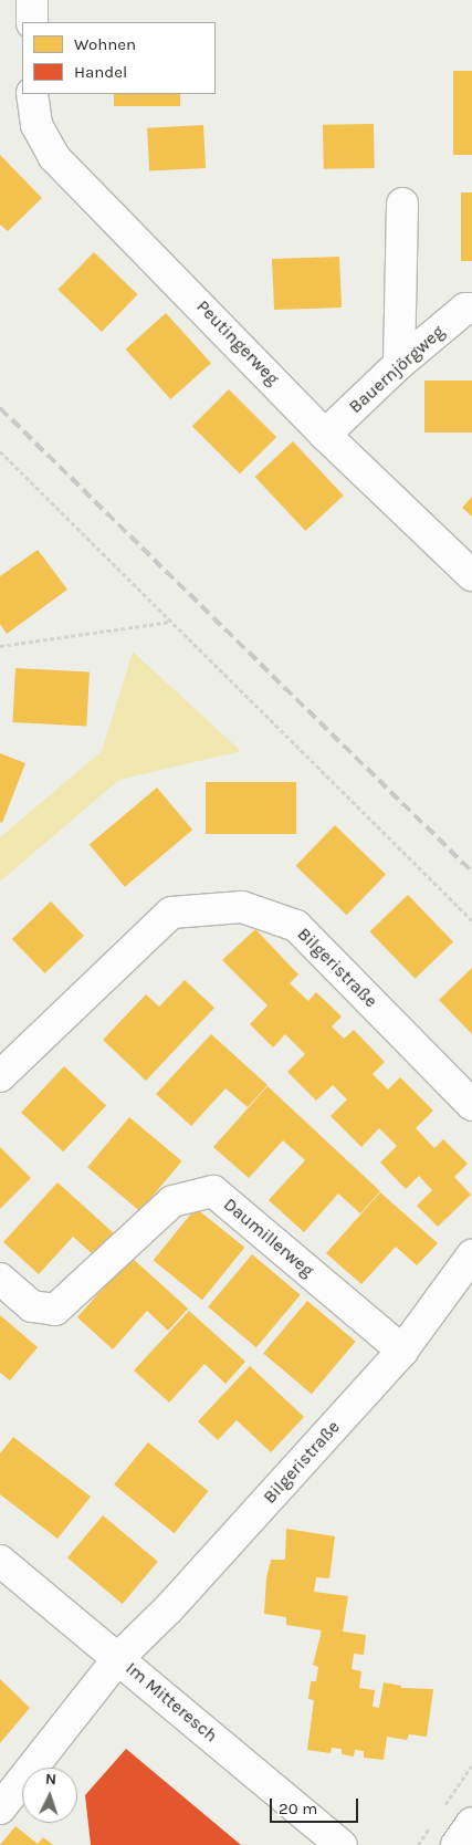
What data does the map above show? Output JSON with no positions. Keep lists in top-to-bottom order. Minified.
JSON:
{"streets":{"street":["Peutingerweg","Bauernjörgweg","Bilgeristraße","Daumillerweg","Im Mitteresch"]},"crossings":[["Peutingerweg","Bauernjörgweg"],["Bilgeristraße","Daumillerweg"],["Bilgeristraße","Im Mitteresch"]],"legend":["Wohnen","Handel"],"scale_bar":"20 m","north":"top"}
